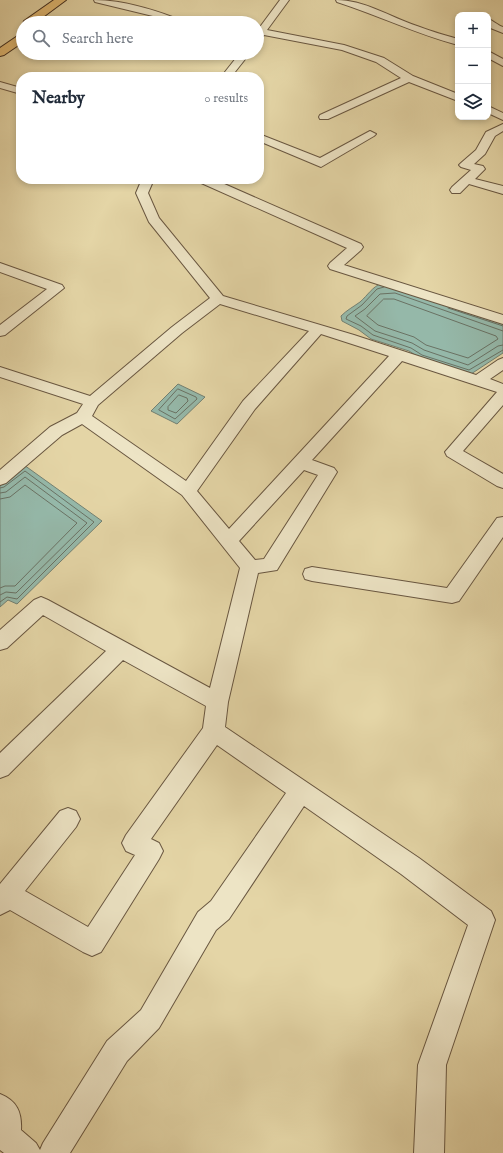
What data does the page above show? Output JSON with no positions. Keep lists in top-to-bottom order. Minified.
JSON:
{"page":{"map_buttons":["+","−"],"search":"Search here","heading":["Nearby","0 results"]}}
